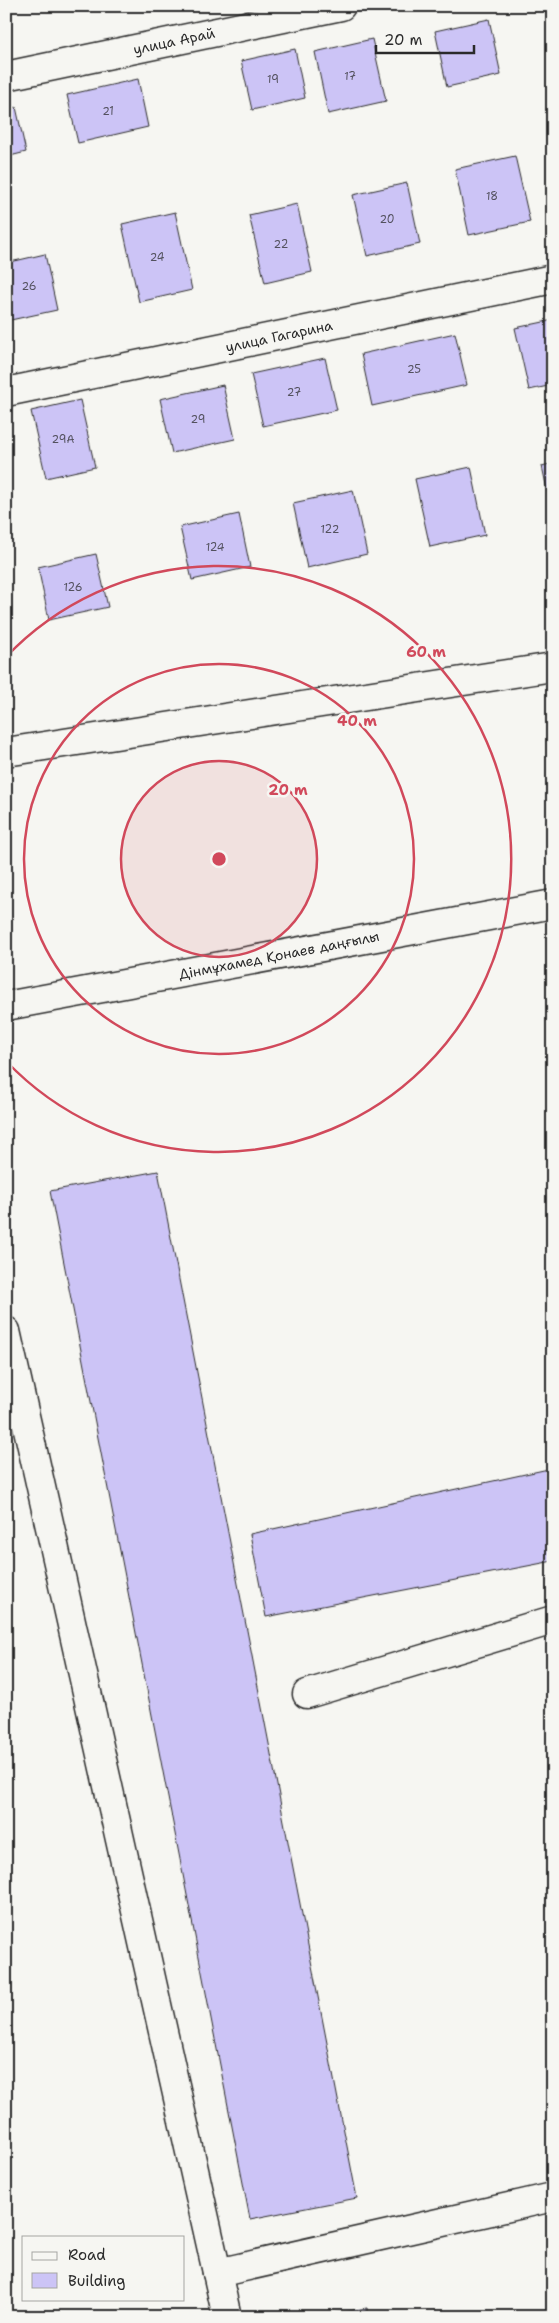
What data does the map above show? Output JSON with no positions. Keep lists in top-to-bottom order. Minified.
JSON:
{"streets":{"street":["улица Арай","улица Гагарина","Дінмұхамед Қонаев даңғылы"]},"house_numbers":["17","19","21","18","20","22","24","26","25","27","29","29А","122","124","126"],"legend":["Road","Building"],"scale_bar":"20 m","rings":["60 m","40 m","20 m"]}
